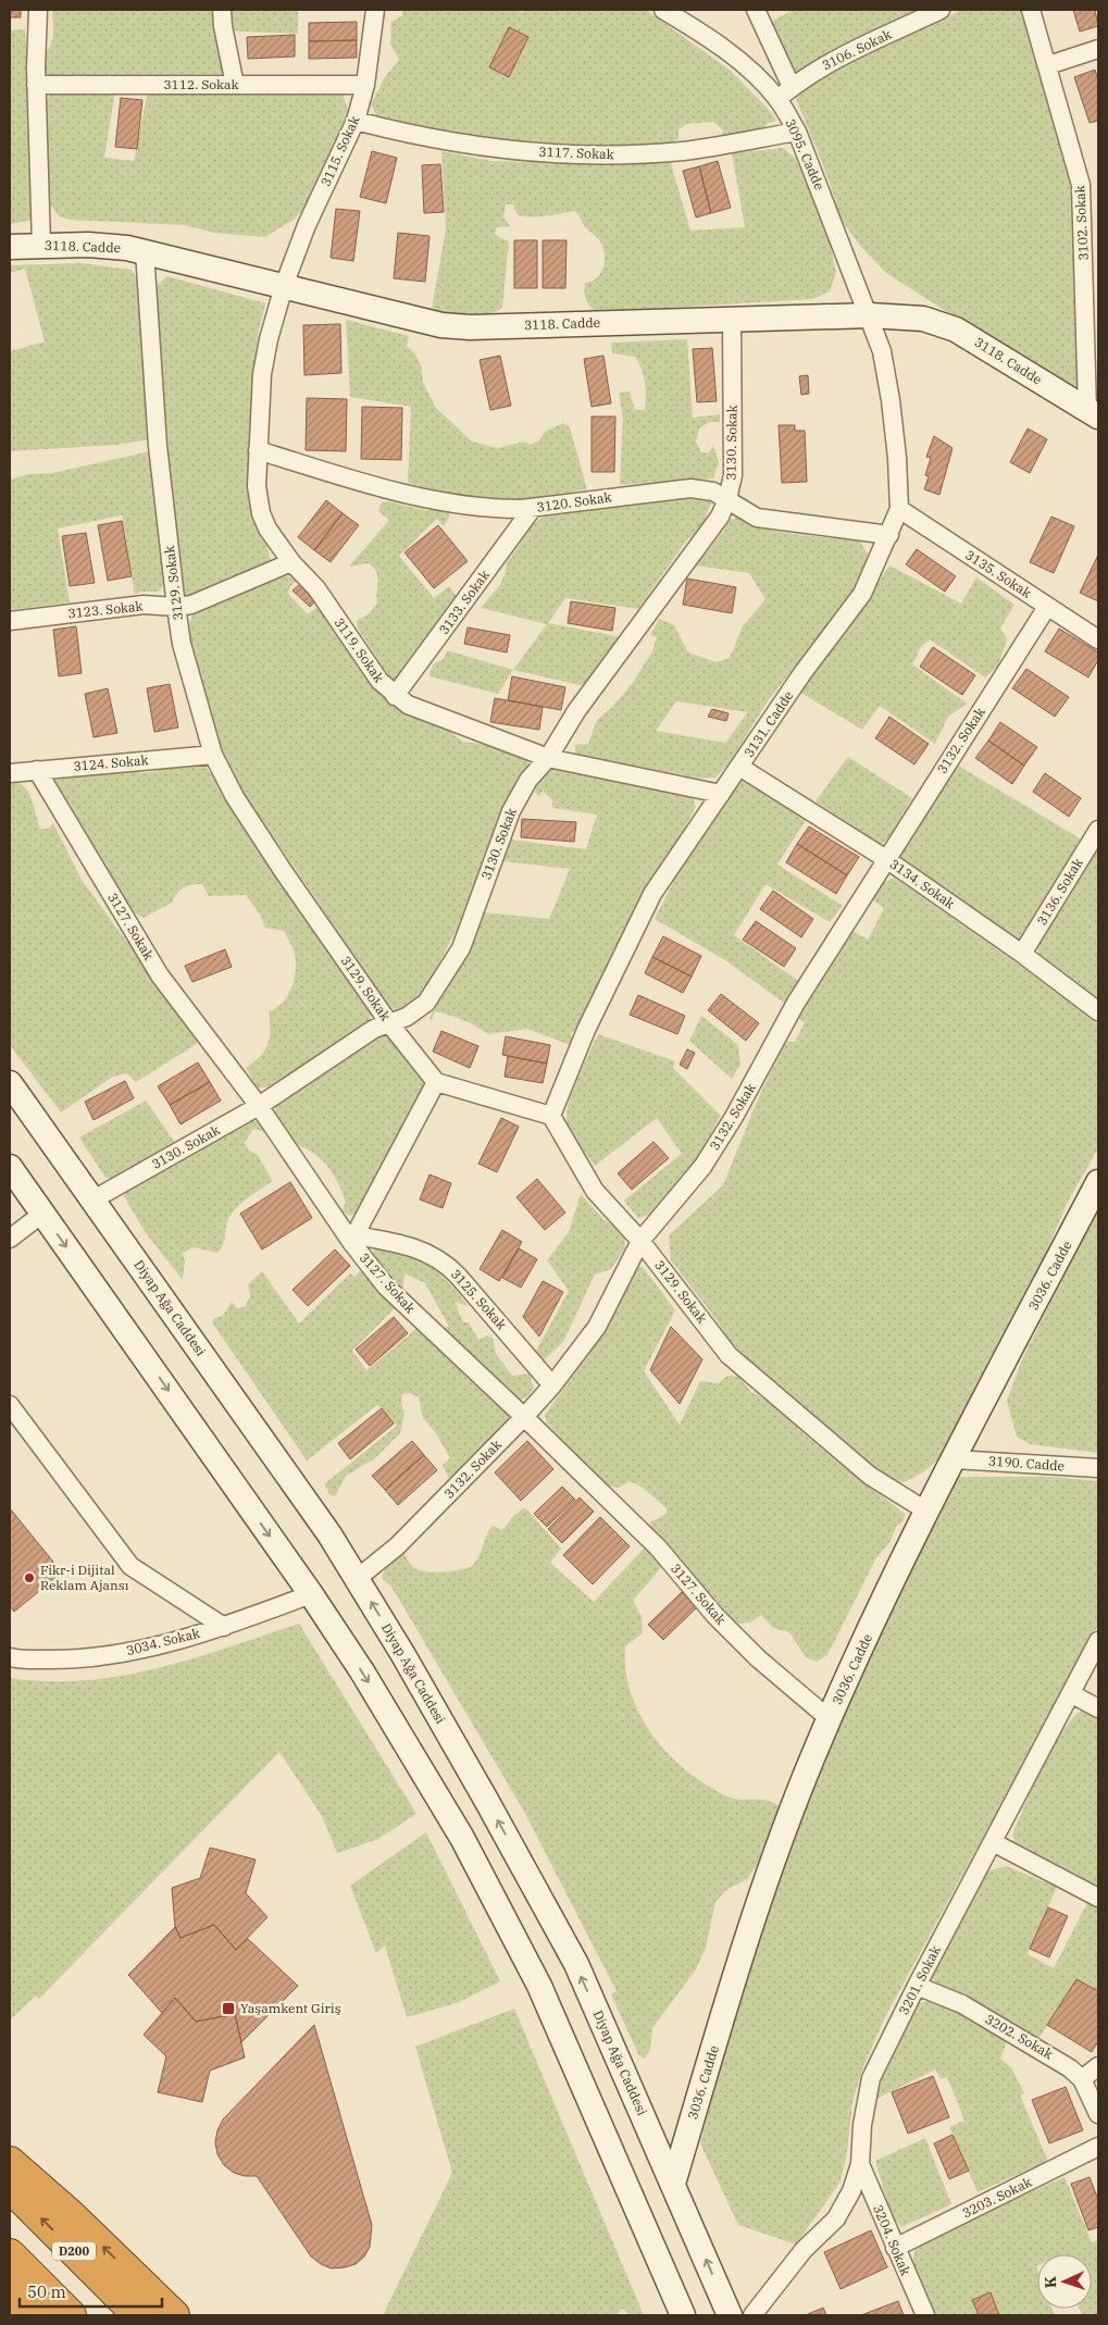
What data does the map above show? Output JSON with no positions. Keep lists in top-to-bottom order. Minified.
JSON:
{"streets":{"highway":["D200"],"main road":["3118. Cadde","3036. Cadde","Diyap Ağa Caddesi"],"street":["3106. Sokak","3112. Sokak","3115. Sokak","3117. Sokak","3095. Cadde","3102. Sokak","3130. Sokak","3120. Sokak","3135. Sokak","3129. Sokak","3133. Sokak","3123. Sokak","3119. Sokak","3131. Cadde","3132. Sokak","3124. Sokak","3134. Sokak","3136. Sokak","3127. Sokak","3125. Sokak","3190. Cadde","3034. Sokak","3201. Sokak","3202. Sokak","3203. Sokak","3204. Sokak"]},"crossings":[["3106. Sokak","3095. Cadde"],["3112. Sokak","3115. Sokak"],["3115. Sokak","3117. Sokak"],["3115. Sokak","3118. Cadde"],["3115. Sokak","3119. Sokak"],["3117. Sokak","3095. Cadde"],["3095. Cadde","3118. Cadde"],["3095. Cadde","3131. Cadde"],["3102. Sokak","3118. Cadde"],["3118. Cadde","3130. Sokak"],["3118. Cadde","3129. Sokak"],["3118. Cadde","3119. Sokak"],["3118. Cadde","3131. Cadde"],["3130. Sokak","3120. Sokak"],["3130. Sokak","3129. Sokak"],["3130. Sokak","3119. Sokak"],["3130. Sokak","3127. Sokak"],["3130. Sokak","Diyap Ağa Caddesi"],["3120. Sokak","3133. Sokak"],["3120. Sokak","3119. Sokak"],["3120. Sokak","3131. Cadde"],["3135. Sokak","3131. Cadde"],["3135. Sokak","3132. Sokak"],["3129. Sokak","3123. Sokak"],["3129. Sokak","3131. Cadde"],["3129. Sokak","3132. Sokak"],["3129. Sokak","3124. Sokak"],["3129. Sokak","3036. Cadde"],["3133. Sokak","3119. Sokak"],["3123. Sokak","3119. Sokak"],["3119. Sokak","3131. Cadde"],["3131. Cadde","3134. Sokak"],["3132. Sokak","3134. Sokak"],["3132. Sokak","3127. Sokak"],["3132. Sokak","3125. Sokak"],["3132. Sokak","Diyap Ağa Caddesi"],["3124. Sokak","3127. Sokak"],["3134. Sokak","3136. Sokak"],["3127. Sokak","3036. Cadde"],["3127. Sokak","3125. Sokak"],["3036. Cadde","Diyap Ağa Caddesi"],["3036. Cadde","3190. Cadde"],["3201. Sokak","3202. Sokak"],["3201. Sokak","3204. Sokak"],["3203. Sokak","3204. Sokak"]],"places":{"other":["Fikr-i Dijital Reklam Ajansı"],"transit":["Yaşamkent Giriş"]},"scale_bar":"50 m","north":"left"}
